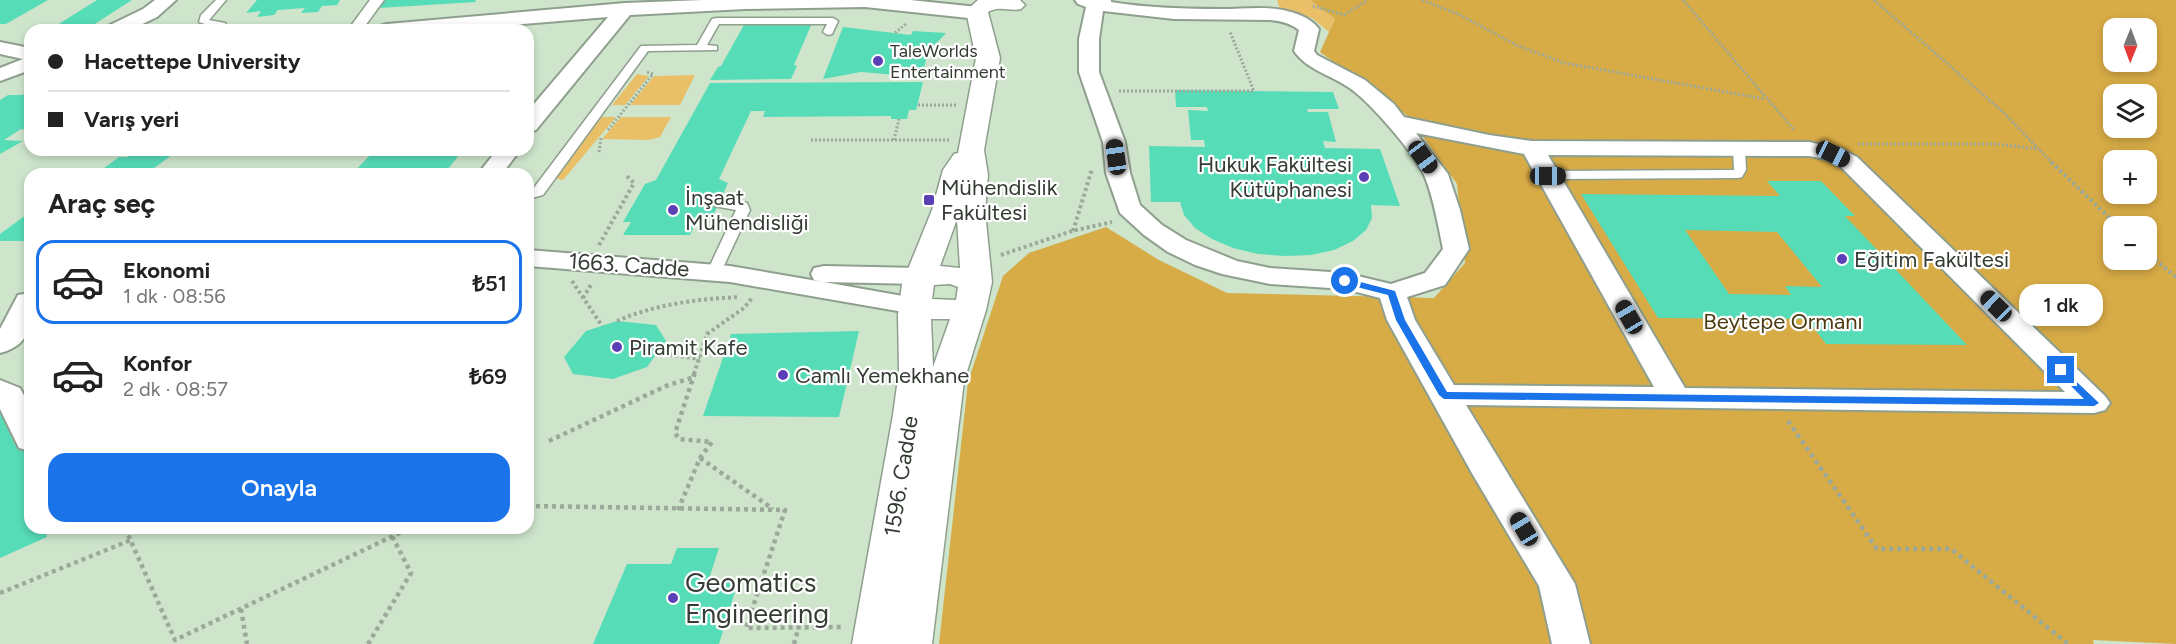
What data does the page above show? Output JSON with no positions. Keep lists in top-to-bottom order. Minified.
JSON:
{"streets":{"street":["1663. Cadde","1596. Cadde"]},"crossings":[["1663. Cadde","1596. Cadde"]],"parks":["Beytepe Ormanı"],"places":{"other":["TaleWorlds Entertainment","Hukuk Fakültesi Kütüphanesi","İnşaat Mühendisliği","Eğitim Fakültesi","Piramit Kafe","Camlı Yemekhane","Geomatics Engineering"],"transit":["Mühendislik Fakültesi"]},"north":"bottom","page":{"map_buttons":["+","−"],"banner":["Hacettepe University","Varış yeri"],"heading":"Araç seç","list":[{"name":"Ekonomi","note":"1 dk · 08:56","value":"₺51"},{"name":"Konfor","note":"2 dk · 08:57","value":"₺69"}],"bubble":"1 dk","buttons":"Onayla"}}
